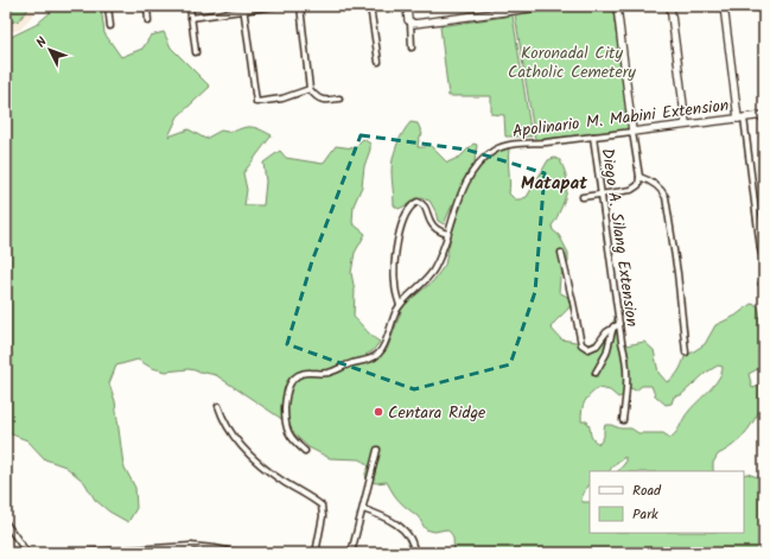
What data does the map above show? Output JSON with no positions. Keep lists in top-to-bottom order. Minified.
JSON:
{"streets":{"street":["Apolinario M. Mabini Extension","Diego A. Silang Extension"]},"crossings":[["Apolinario M. Mabini Extension","Diego A. Silang Extension"]],"districts":["Matapat"],"parks":["Koronadal City Catholic Cemetery"],"places":["Centara Ridge"],"legend":["Road","Park"],"north":"top left"}
